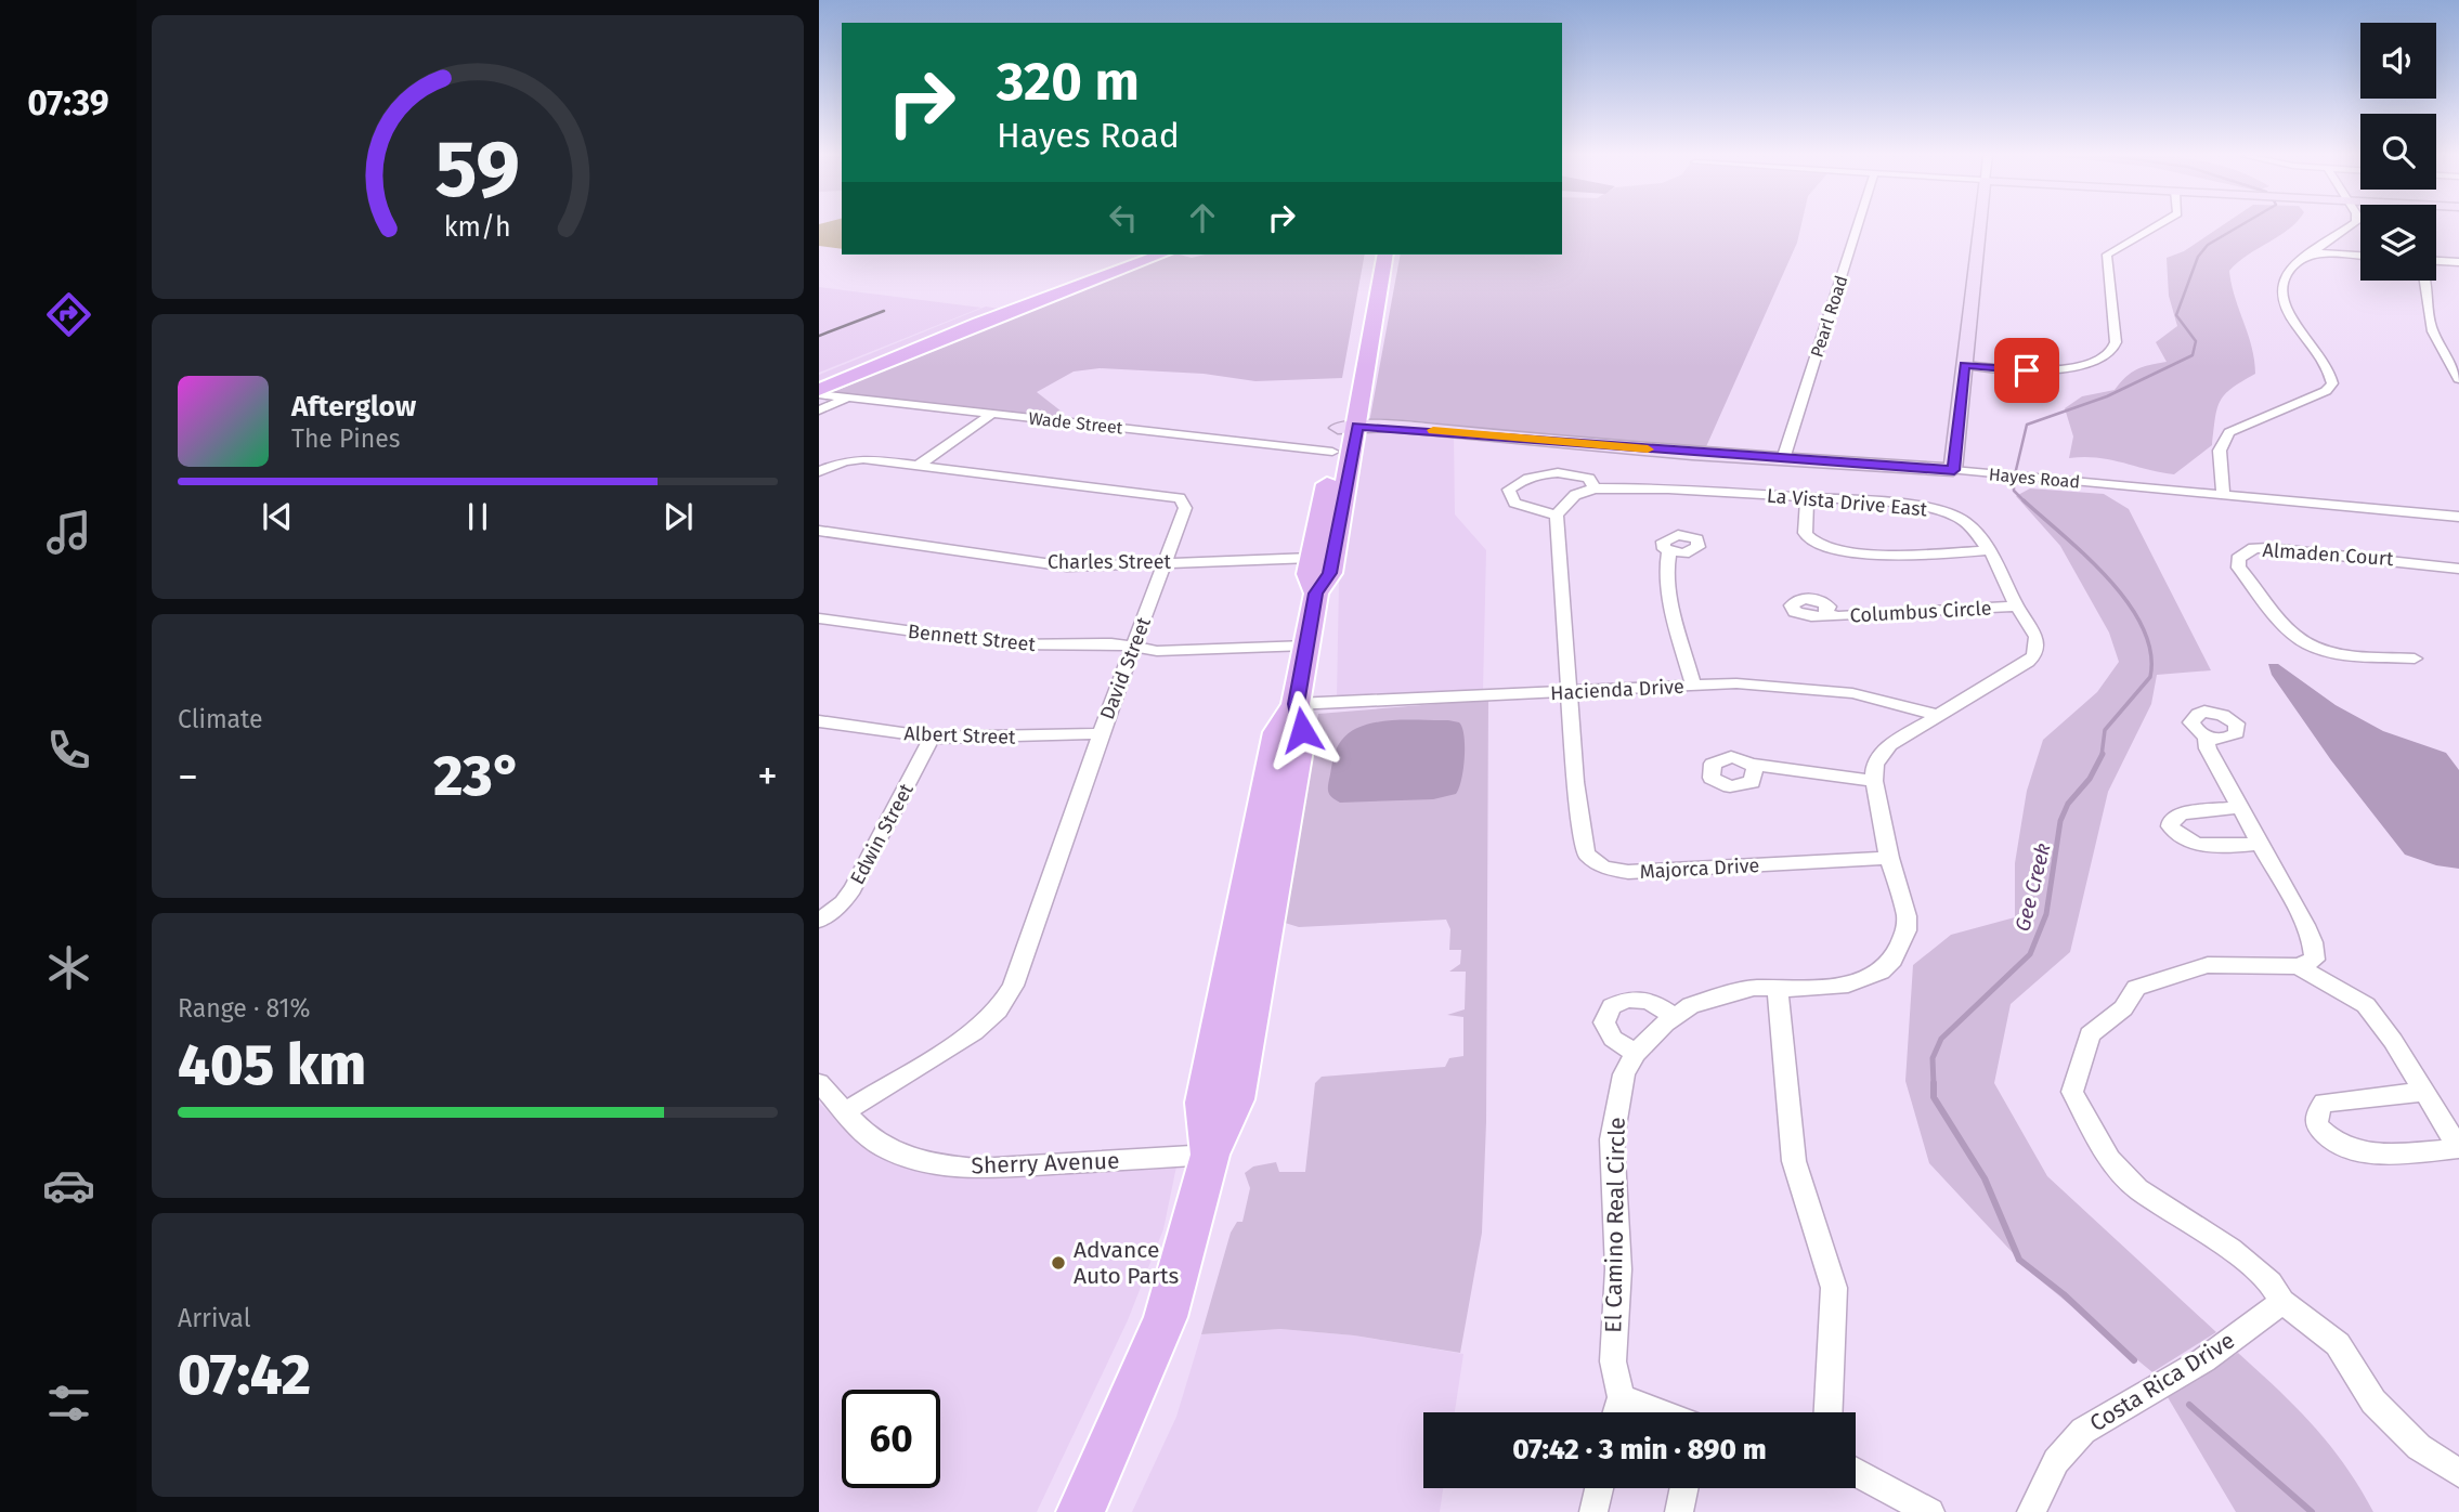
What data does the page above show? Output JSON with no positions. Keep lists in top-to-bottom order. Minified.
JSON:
{"streets":{"street":["Pearl Road","Wade Street","Hayes Road","La Vista Drive East","Almaden Court","Charles Street","Columbus Circle","Bennett Street","David Street","Hacienda Drive","Albert Street","Edwin Street","Majorca Drive","Sherry Avenue","El Camino Real Circle","Costa Rica Drive"]},"crossings":[["Pearl Road","Hayes Road"],["La Vista Drive East","Columbus Circle"],["La Vista Drive East","Hacienda Drive"],["Charles Street","David Street"],["Bennett Street","David Street"],["David Street","Albert Street"],["David Street","Sherry Avenue"],["Hacienda Drive","Majorca Drive"],["Albert Street","Edwin Street"]],"water":["Gee Creek"],"places":["Advance Auto Parts"],"page":{"tabs":"07:39","turn":["320 m","Hayes Road"],"song":["Afterglow","The Pines"],"tile":["Climate",["Range · 81%","405 km"],["Arrival","07:42"]],"heat":["−","23°","+"],"limit":"60","trip":"07:42 · 3 min · 890 m","gauge":["59","km/h"]}}
